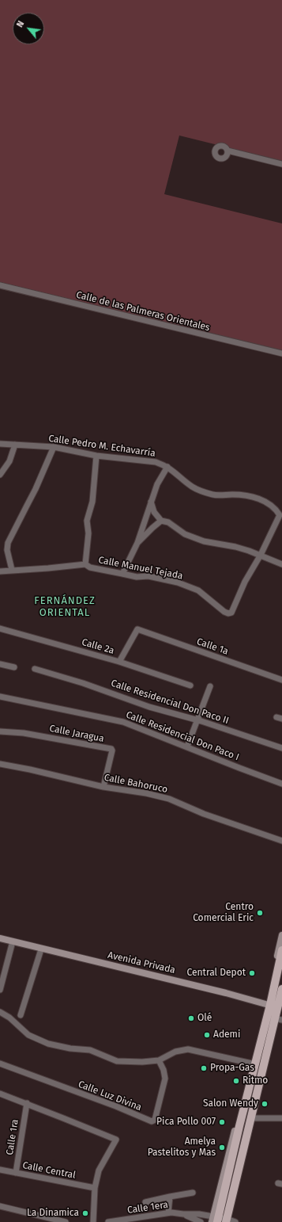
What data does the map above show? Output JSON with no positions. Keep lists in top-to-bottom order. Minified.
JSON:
{"streets":{"street":["Calle de las Palmeras Orientales","Calle Pedro M. Echavarría","Calle Manuel Tejada","Calle 2a","Calle 1a","Calle Residencial Don Paco II","Calle Jaragua","Calle Residencial Don Paco I","Calle Bahoruco","Avenida Privada","Calle Luz Divina","Calle 1ra","Calle Central","Calle 1era"]},"crossings":[["Calle 2a","Calle 1a"],["Calle Jaragua","Calle Bahoruco"],["Calle 1ra","Calle Central"]],"districts":["FERNÁNDEZ ORIENTAL"],"places":["Centro Comercial Eric","Central Depot","Olé","Ademi","Propa-Gas","Ritmo","Salon Wendy","Pica Pollo 007","Amelya Pastelitos y Mas","La Dinamica"],"north":"top left"}
